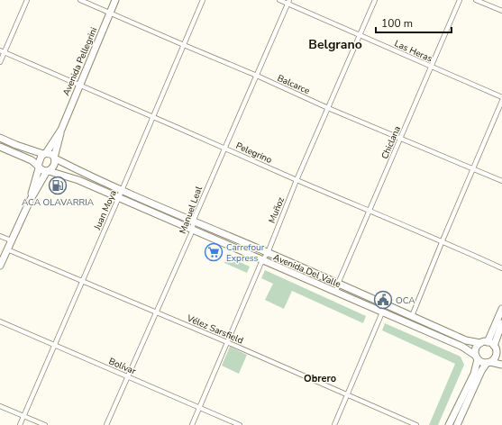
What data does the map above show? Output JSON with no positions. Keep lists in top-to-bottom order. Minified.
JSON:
{"streets":{"main road":["Avenida Pellegrini","Avenida Del Valle"],"street":["Las Heras","Balcarce","Chiclana","Pelegrino","Juan Moya","Manuel Leal","Muñoz","Vélez Sarsfield","Bolívar"]},"crossings":[["Las Heras","Chiclana"],["Las Heras","Manuel Leal"],["Las Heras","Muñoz"],["Avenida Pellegrini","Balcarce"],["Avenida Pellegrini","Pelegrino"],["Avenida Pellegrini","Avenida Del Valle"],["Balcarce","Chiclana"],["Balcarce","Juan Moya"],["Balcarce","Manuel Leal"],["Balcarce","Muñoz"],["Chiclana","Pelegrino"],["Chiclana","Avenida Del Valle"],["Pelegrino","Juan Moya"],["Pelegrino","Manuel Leal"],["Pelegrino","Muñoz"],["Juan Moya","Avenida Del Valle"],["Juan Moya","Vélez Sarsfield"],["Juan Moya","Bolívar"],["Manuel Leal","Avenida Del Valle"],["Manuel Leal","Vélez Sarsfield"],["Manuel Leal","Bolívar"],["Muñoz","Avenida Del Valle"],["Muñoz","Vélez Sarsfield"],["Muñoz","Bolívar"]],"districts":["Belgrano","Obrero"],"places":{"fuel station":["ACA OLAVARRIA"],"supermarket":["Carrefour Express"],"public building":["OCA"]},"scale_bar":"100 m"}
